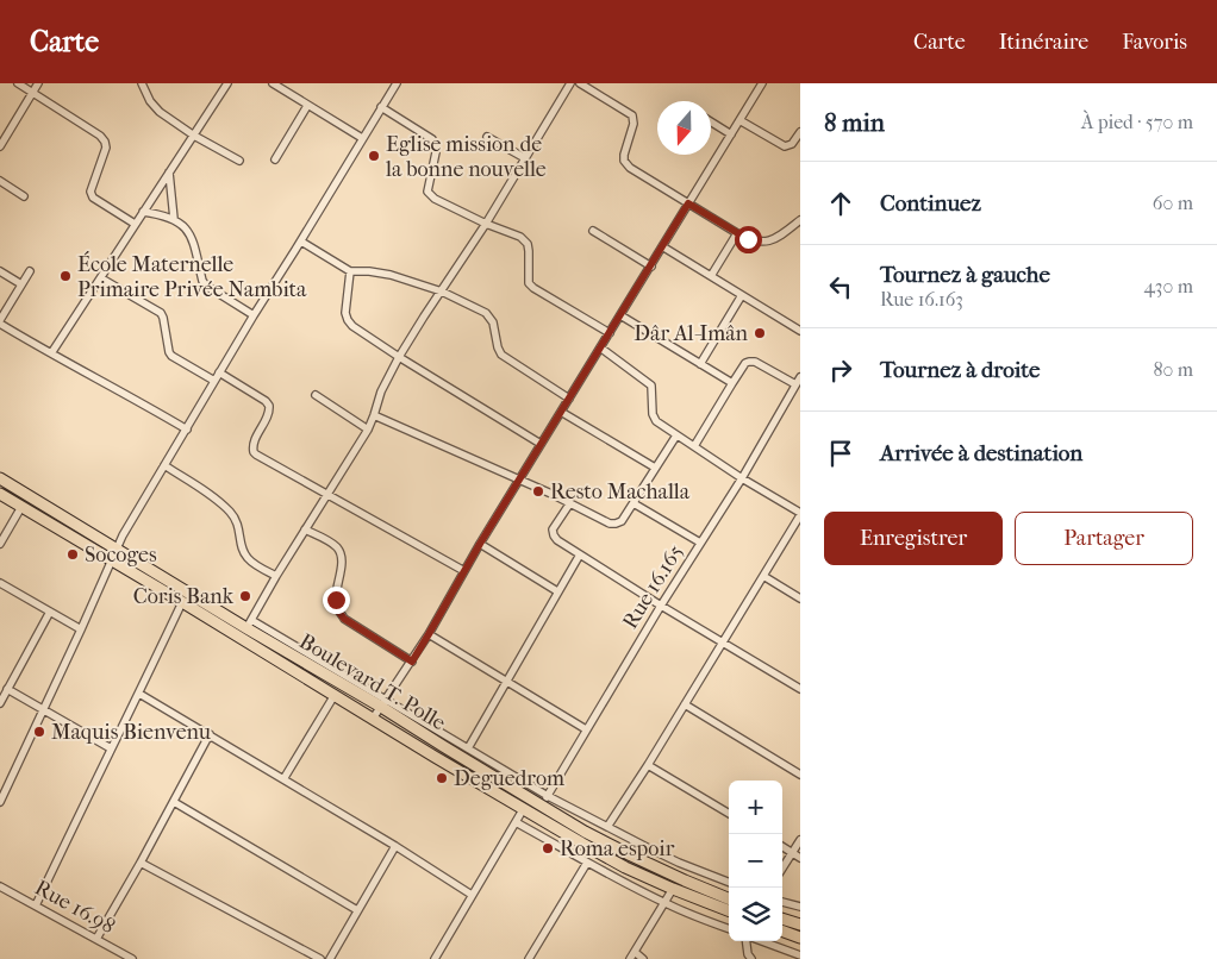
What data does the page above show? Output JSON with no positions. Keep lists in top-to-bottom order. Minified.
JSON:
{"streets":{"highway":["Boulevard T. Polle"],"street":["Rue 16.165","Rue 16.98"]},"crossings":[["Rue 16.165","Boulevard T. Polle"]],"places":["Eglise mission de la bonne nouvelle","École Maternelle Primaire Privée Nambita","Dâr Al-Imân","Resto Machalla","Socoges","Coris Bank","Maquis Bienvenu","Deguedrom","Roma espoir"],"north":"bottom","page":{"header":"Carte","nav":["Carte","Itinéraire","Favoris"],"heading":["8 min","À pied · 570 m"],"list":[["Continuez","60 m"],["Tournez à gauche","Rue 16.163","430 m"],["Tournez à droite","80 m"],"Arrivée à destination"],"buttons":["Enregistrer","Partager"],"map_buttons":["+","−"]}}
